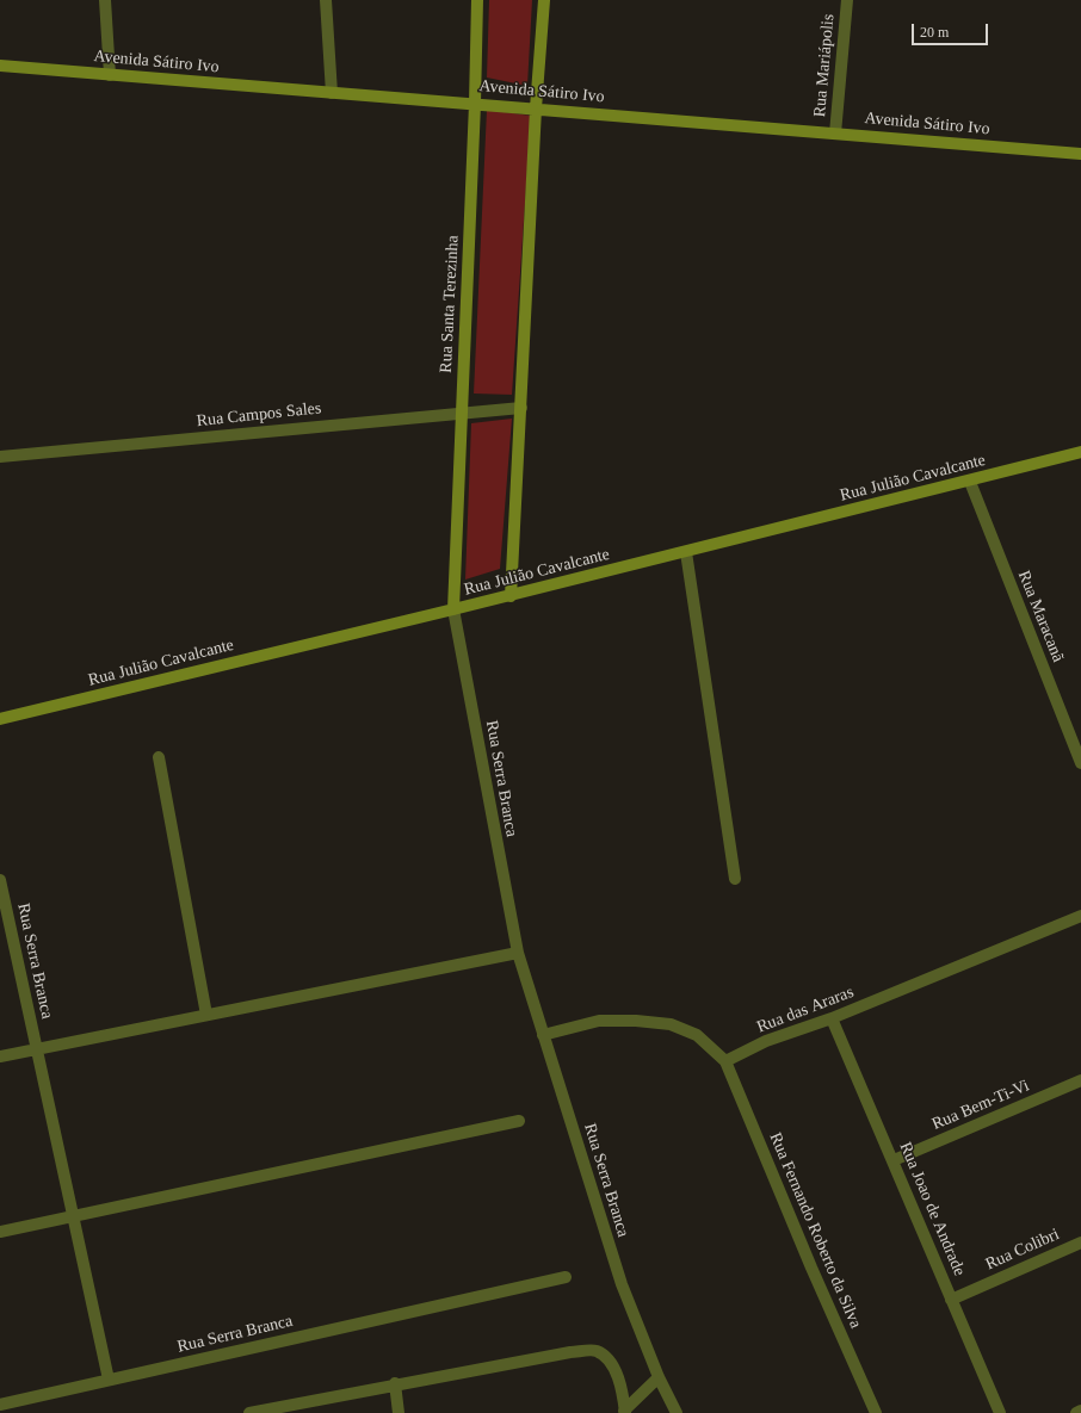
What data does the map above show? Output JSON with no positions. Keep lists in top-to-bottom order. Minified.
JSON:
{"streets":{"main road":["Avenida Sátiro Ivo","Rua Santa Terezinha","Rua Julião Cavalcante"],"street":["Rua Mariápolis","Rua Campos Sales","Rua Maracanã","Rua Serra Branca","Rua das Araras","Rua Bem-Ti-Vi","Rua Joao de Andrade","Rua Fernando Roberto da Silva","Rua Colibri"]},"crossings":[["Avenida Sátiro Ivo","Rua Mariápolis"],["Avenida Sátiro Ivo","Rua Santa Terezinha"],["Rua Santa Terezinha","Rua Campos Sales"],["Rua Santa Terezinha","Rua Julião Cavalcante"],["Rua Santa Terezinha","Rua Serra Branca"],["Rua Julião Cavalcante","Rua Maracanã"],["Rua Julião Cavalcante","Rua Serra Branca"],["Rua das Araras","Rua Joao de Andrade"],["Rua das Araras","Rua Fernando Roberto da Silva"],["Rua Bem-Ti-Vi","Rua Joao de Andrade"],["Rua Joao de Andrade","Rua Colibri"]],"scale_bar":"20 m"}
